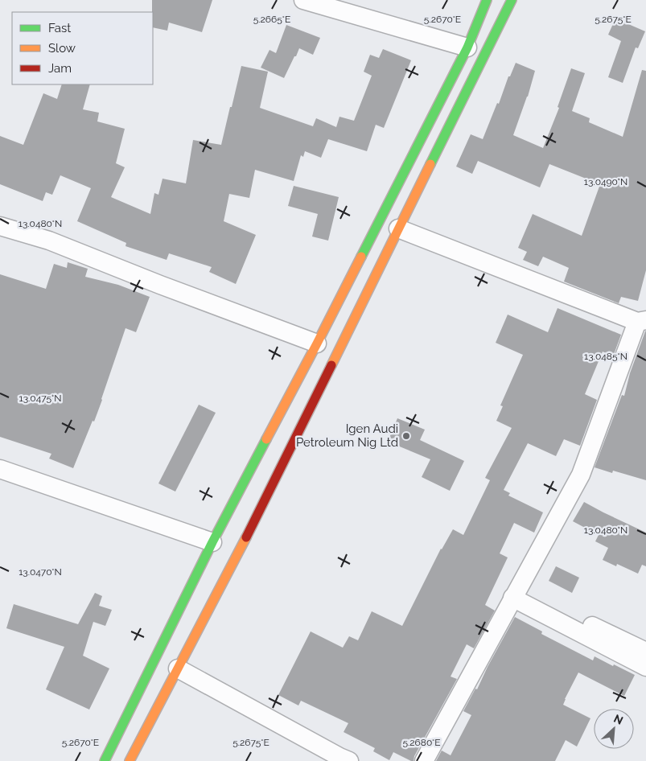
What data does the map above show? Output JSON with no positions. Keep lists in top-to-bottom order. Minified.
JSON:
{"places":["Igen Audi Petroleum Nig Ltd"],"legend":["Fast","Slow","Jam"],"north":"top right","coordinates":["5.2670°E","5.2675°E","5.2665°E","13.0490°N","13.0480°N","13.0485°N","13.0475°N","13.0470°N","5.2680°E"]}
